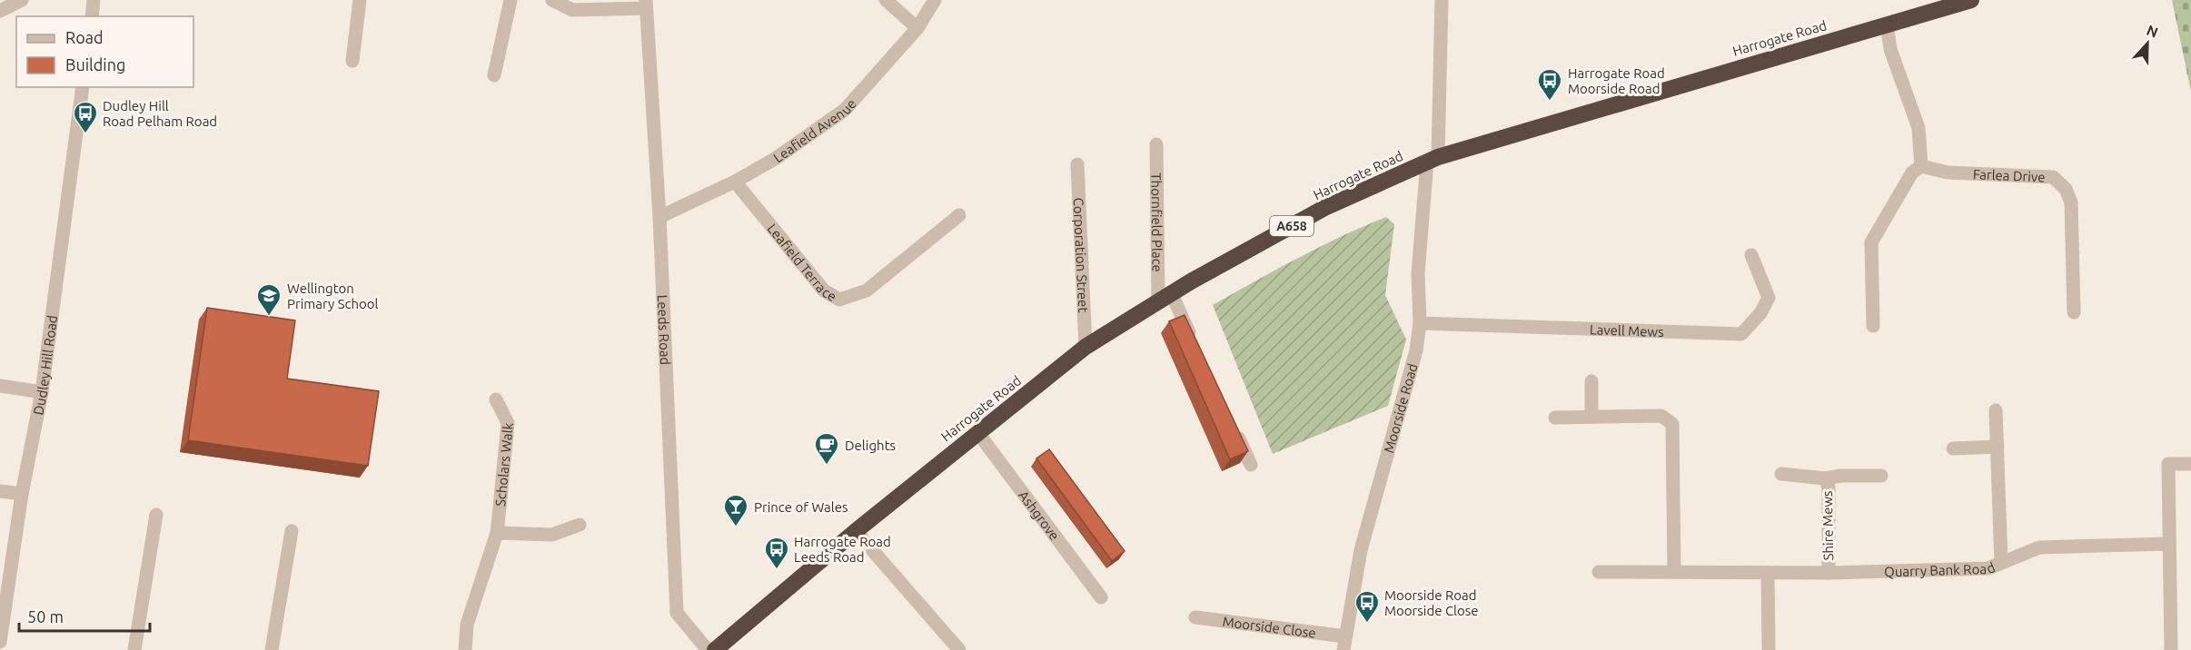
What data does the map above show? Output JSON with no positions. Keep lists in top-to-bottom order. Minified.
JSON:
{"streets":{"highway":["Harrogate Road","A658"],"street":["Leafield Avenue","Farlea Drive","Thornfield Place","Corporation Street","Leafield Terrace","Leeds Road","Lavell Mews","Dudley Hill Road","Moorside Road","Scholars Walk","Ashgrove","Shire Mews","Quarry Bank Road","Moorside Close"]},"crossings":[["Harrogate Road","Thornfield Place"],["Harrogate Road","Corporation Street"],["Harrogate Road","Moorside Road"],["Harrogate Road","Ashgrove"],["Leafield Avenue","Leafield Terrace"],["Leafield Avenue","Leeds Road"],["Lavell Mews","Moorside Road"],["Moorside Road","Moorside Close"],["Shire Mews","Quarry Bank Road"]],"places":{"bus stop":["Harrogate Road Moorside Road","Dudley Hill Road Pelham Road","Harrogate Road Leeds Road","Moorside Road Moorside Close"],"school or university":["Wellington Primary School"],"cafe":["Delights"],"bar":["Prince of Wales"]},"legend":["Road","Building"],"scale_bar":"50 m","north":"top"}
